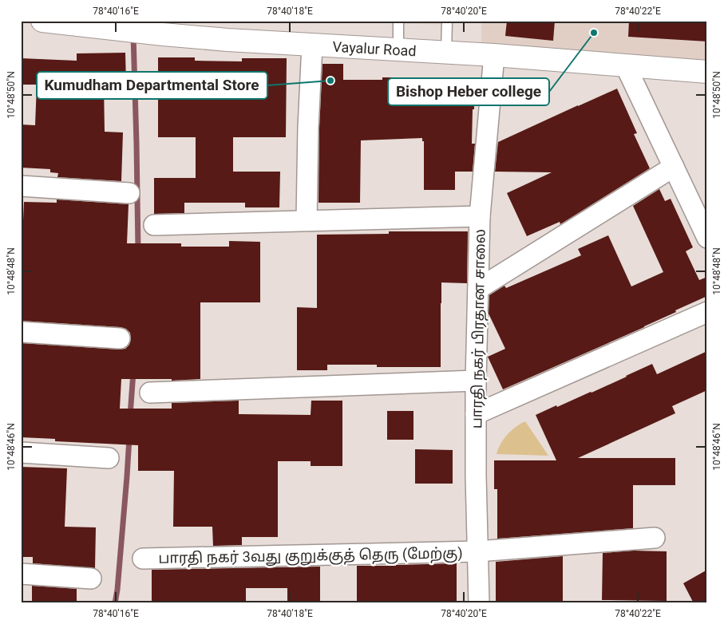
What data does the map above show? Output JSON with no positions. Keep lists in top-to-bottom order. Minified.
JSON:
{"streets":{"main road":["Vayalur Road"],"street":["பாரதி நகர் பிரதான சாலை","பாரதி நகர் 3வது குறுக்குத் தெரு (மேற்கு)"]},"crossings":[["Vayalur Road","பாரதி நகர் பிரதான சாலை"],["பாரதி நகர் பிரதான சாலை","பாரதி நகர் 3வது குறுக்குத் தெரு (மேற்கு)"]],"places":["Bishop Heber college","Kumudham Departmental Store"],"coordinates":["78°40'16\"E","78°40'18\"E","78°40'20\"E","78°40'22\"E","10°48'50\"N","10°48'48\"N","10°48'46\"N"]}
